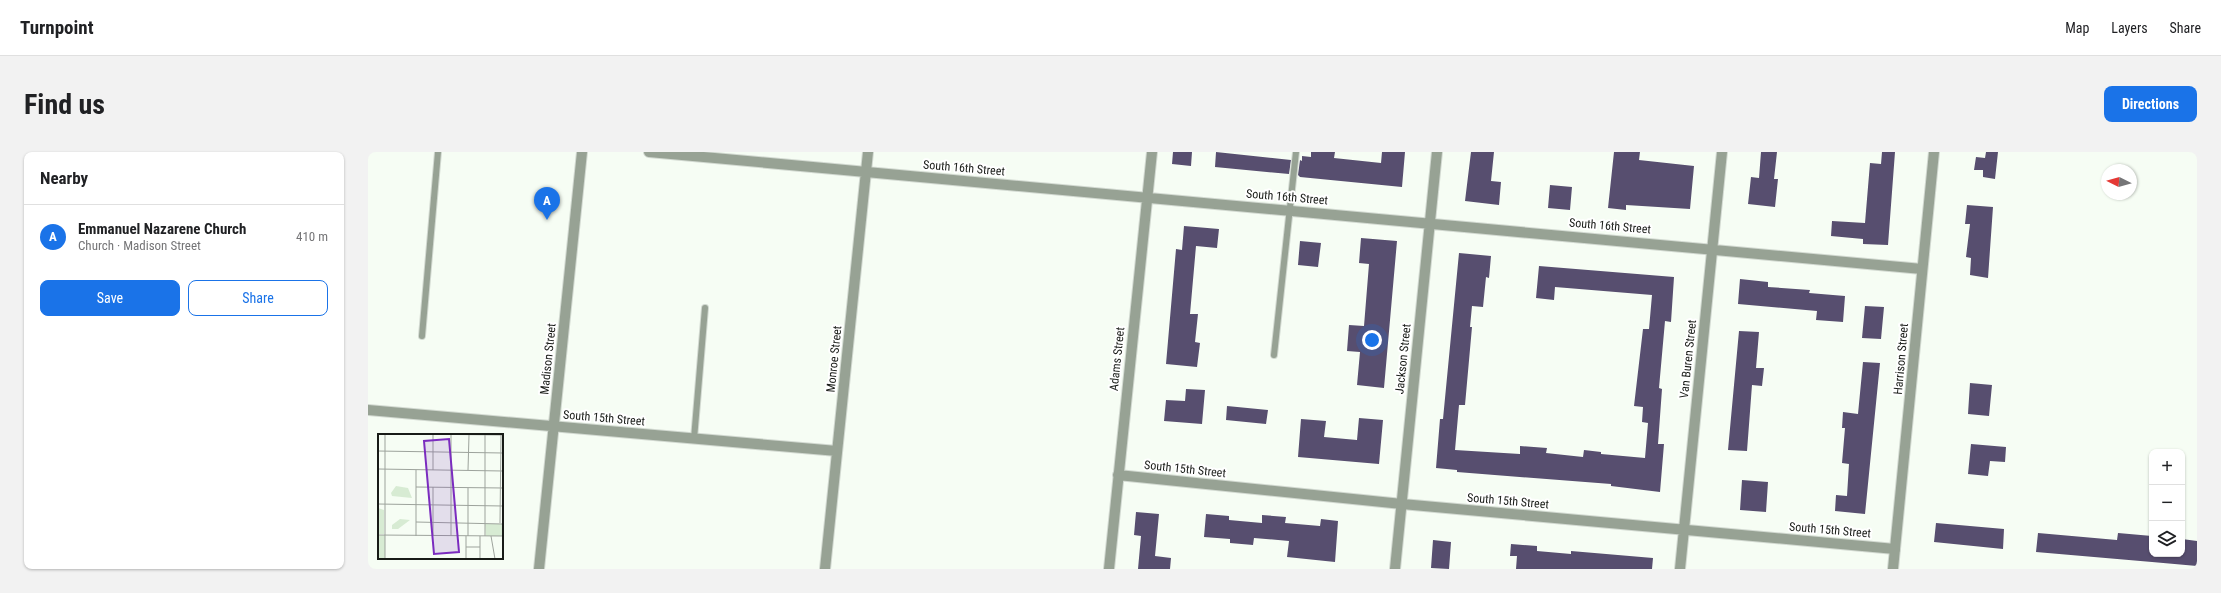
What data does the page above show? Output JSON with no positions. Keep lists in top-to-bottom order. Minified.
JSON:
{"streets":{"street":["South 16th Street","Madison Street","Monroe Street","Adams Street","Jackson Street","Van Buren Street","Harrison Street","South 15th Street"]},"crossings":[["South 16th Street","Monroe Street"],["South 16th Street","Adams Street"],["South 16th Street","Jackson Street"],["South 16th Street","Van Buren Street"],["South 16th Street","Harrison Street"],["Madison Street","South 15th Street"],["Monroe Street","South 15th Street"],["Adams Street","South 15th Street"],["Jackson Street","South 15th Street"],["Van Buren Street","South 15th Street"],["Harrison Street","South 15th Street"]],"north":"left","page":{"header":"Turnpoint","nav":["Map","Layers","Share"],"buttons":["Directions",["Save","Share"]],"title":"Find us","heading":"Nearby","pins":"A","list":[{"mark":"A","name":"Emmanuel Nazarene Church","note":"Church · Madison Street","value":"410 m"}],"map_buttons":["+","−"]}}
